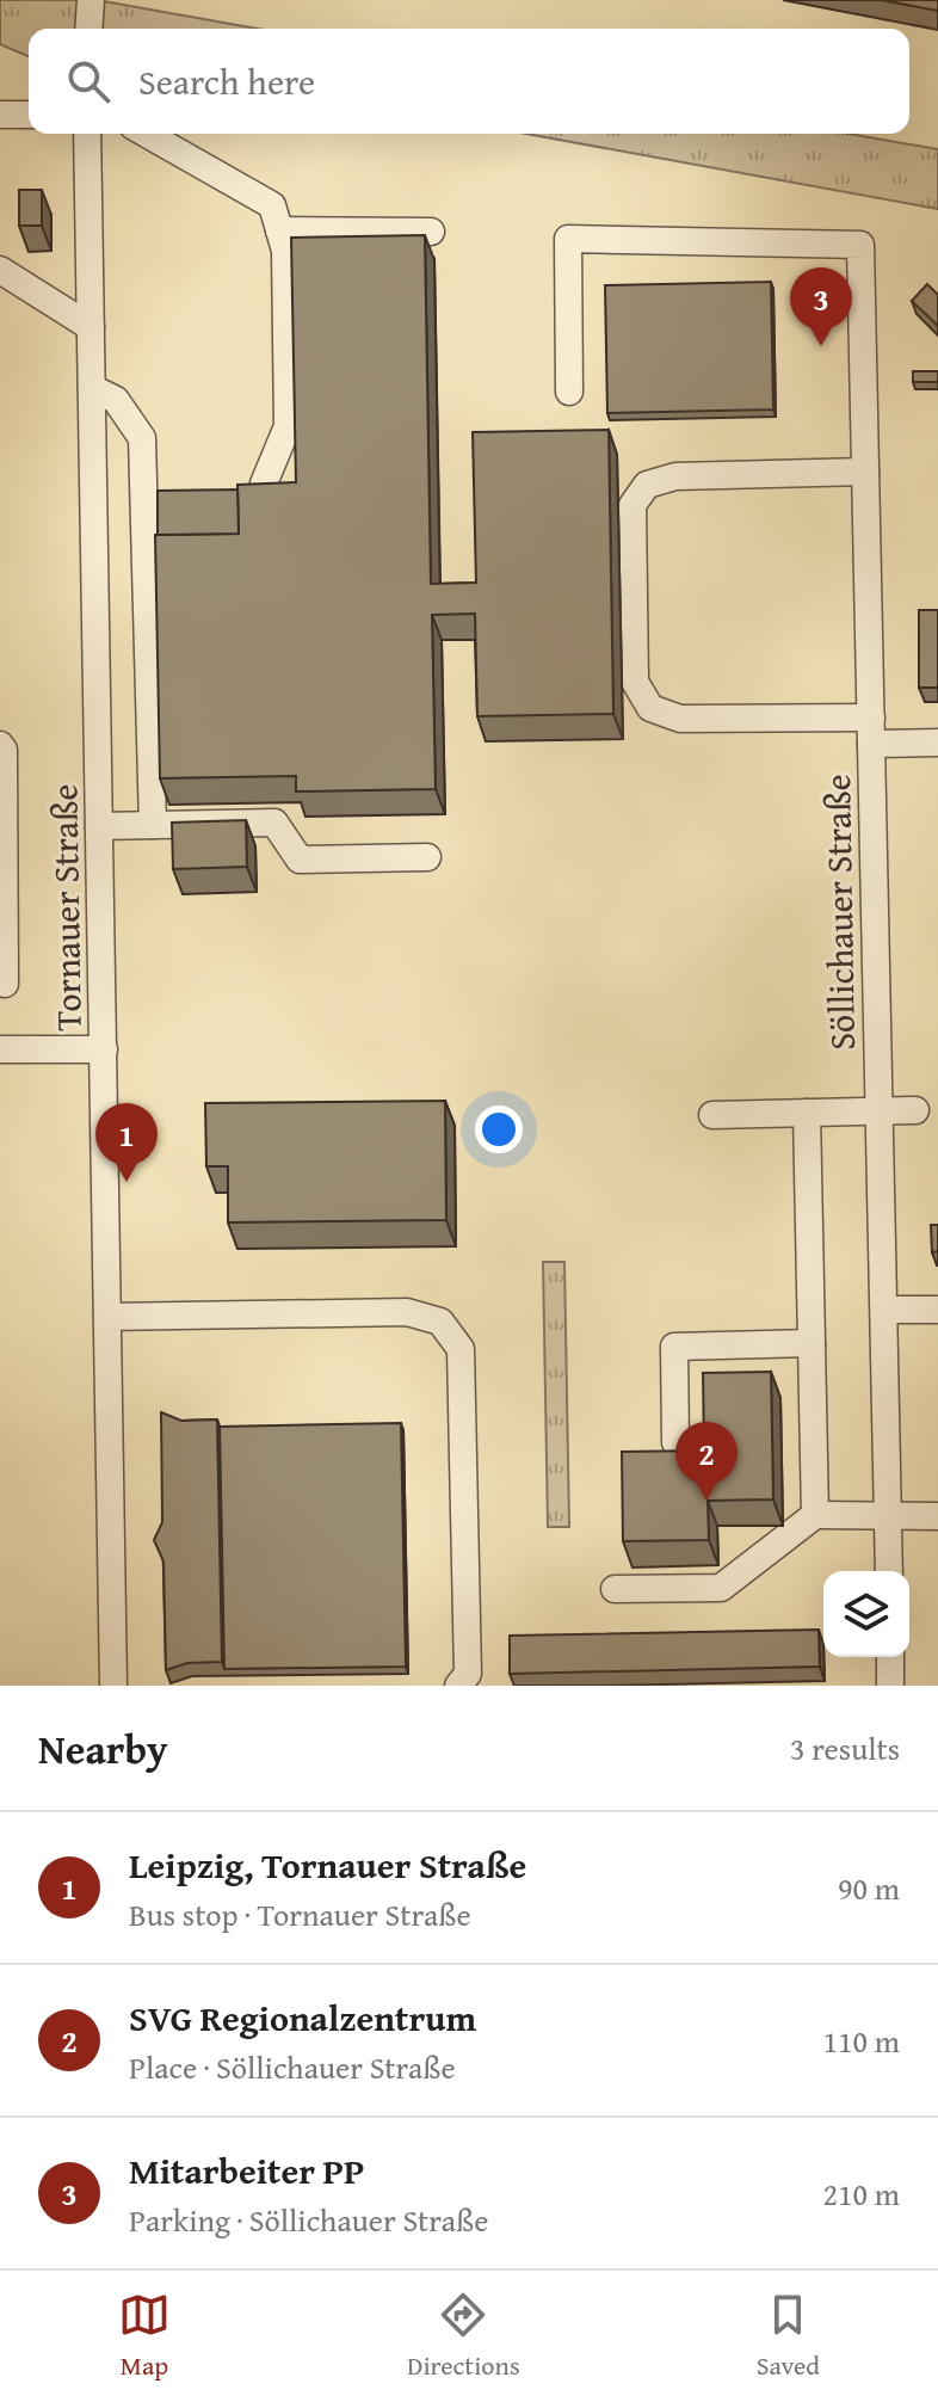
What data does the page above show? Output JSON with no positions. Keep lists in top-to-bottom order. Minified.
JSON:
{"streets":{"street":["Tornauer Straße","Söllichauer Straße"]},"page":{"search":"Search here","pins":["3","1","2"],"heading":["Nearby","3 results"],"list":[{"mark":"1","name":"Leipzig, Tornauer Straße","note":"Bus stop · Tornauer Straße","value":"90 m"},{"mark":"2","name":"SVG Regionalzentrum","note":"Place · Söllichauer Straße","value":"110 m"},{"mark":"3","name":"Mitarbeiter PP","note":"Parking · Söllichauer Straße","value":"210 m"}],"nav":["Map","Directions","Saved"]}}
